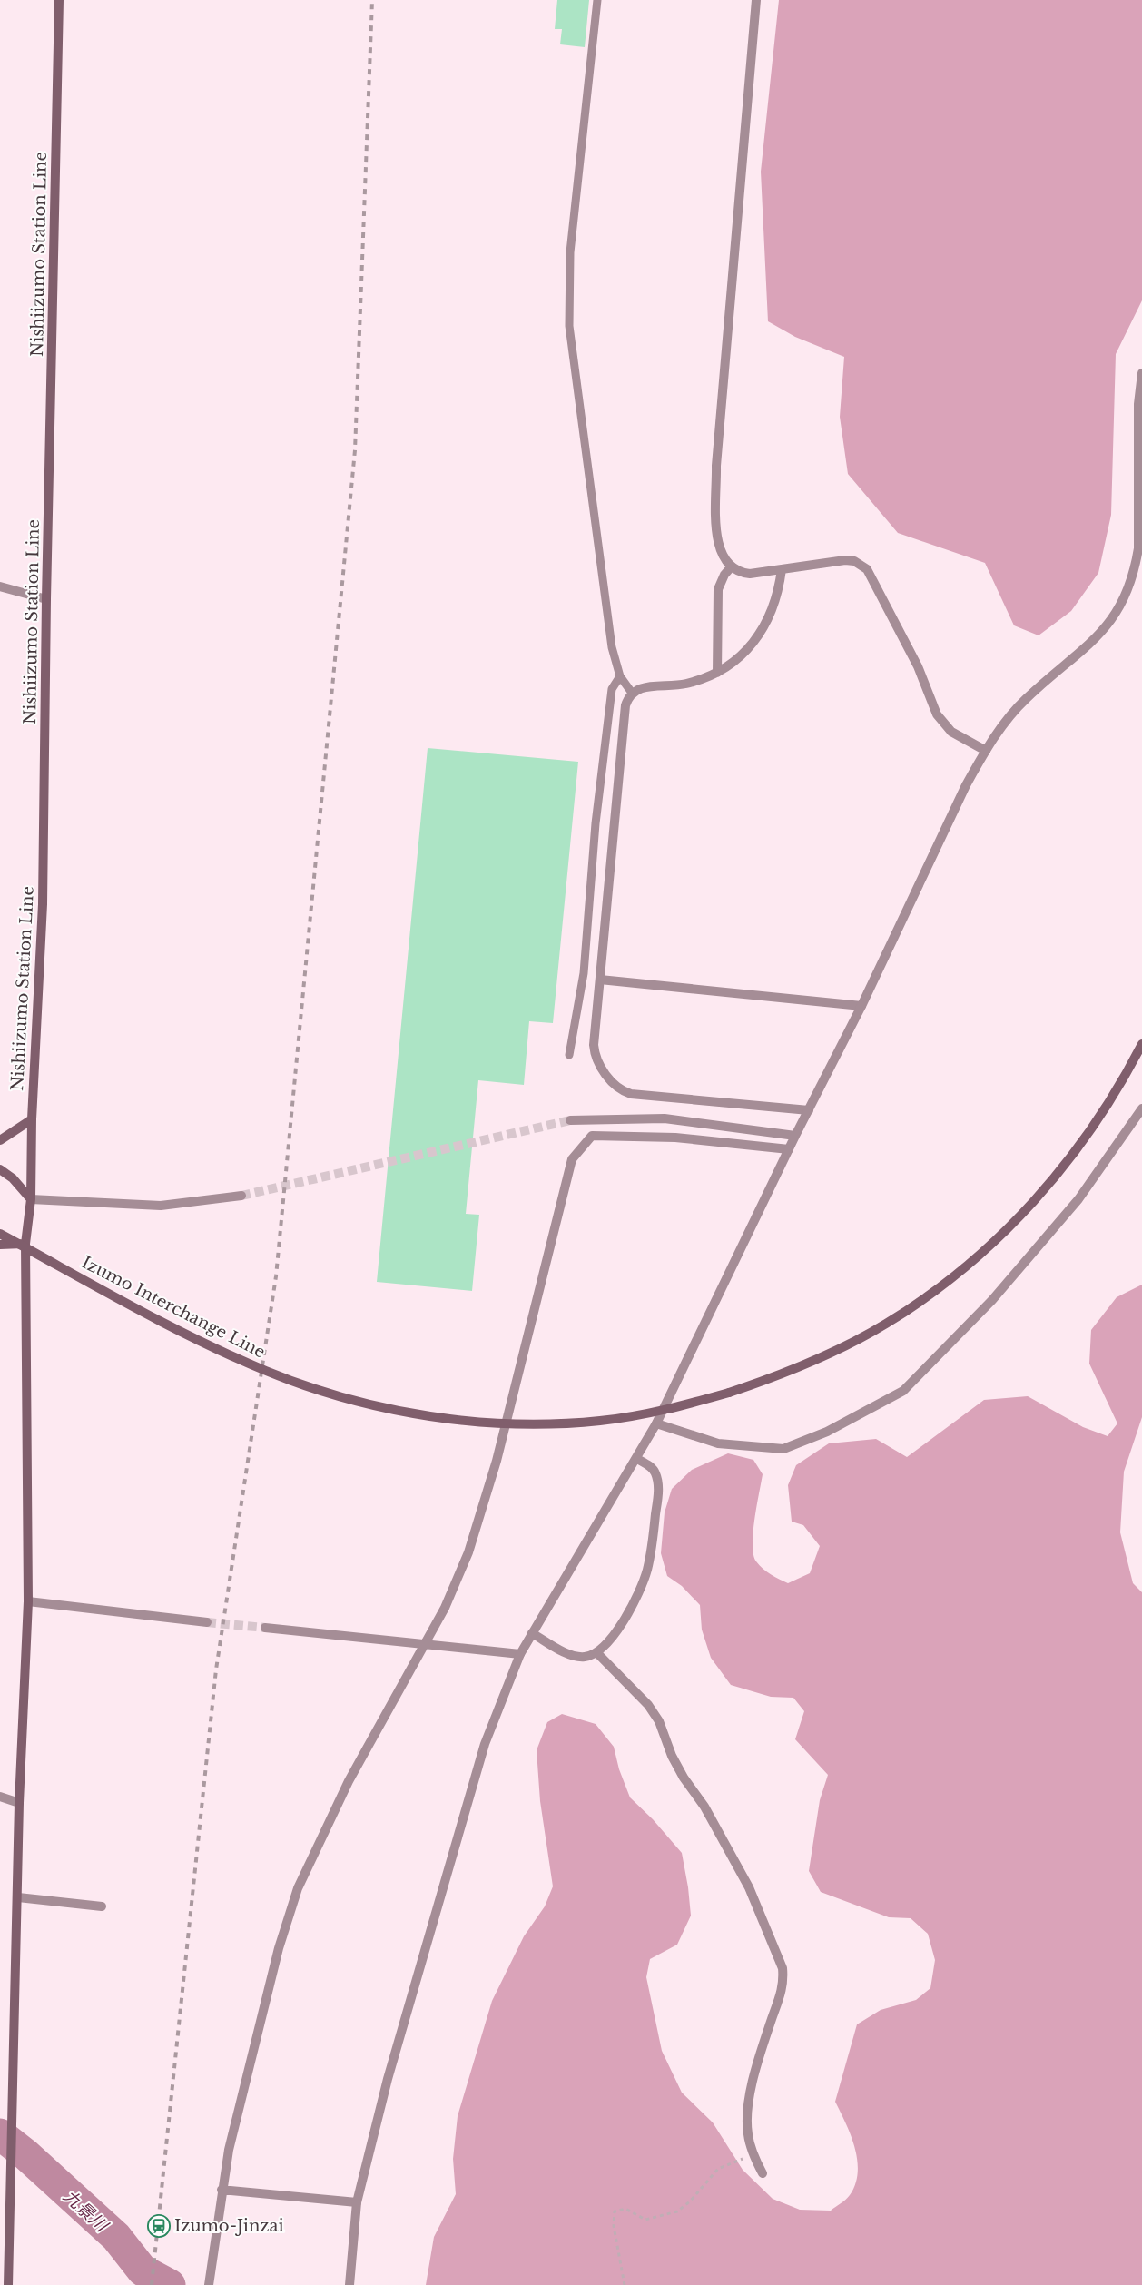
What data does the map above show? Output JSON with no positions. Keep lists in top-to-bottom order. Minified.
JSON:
{"streets":{"main road":["Nishiizumo Station Line","Izumo Interchange Line"]},"water":["九景川"],"places":{"station":["Izumo-Jinzai"]}}
